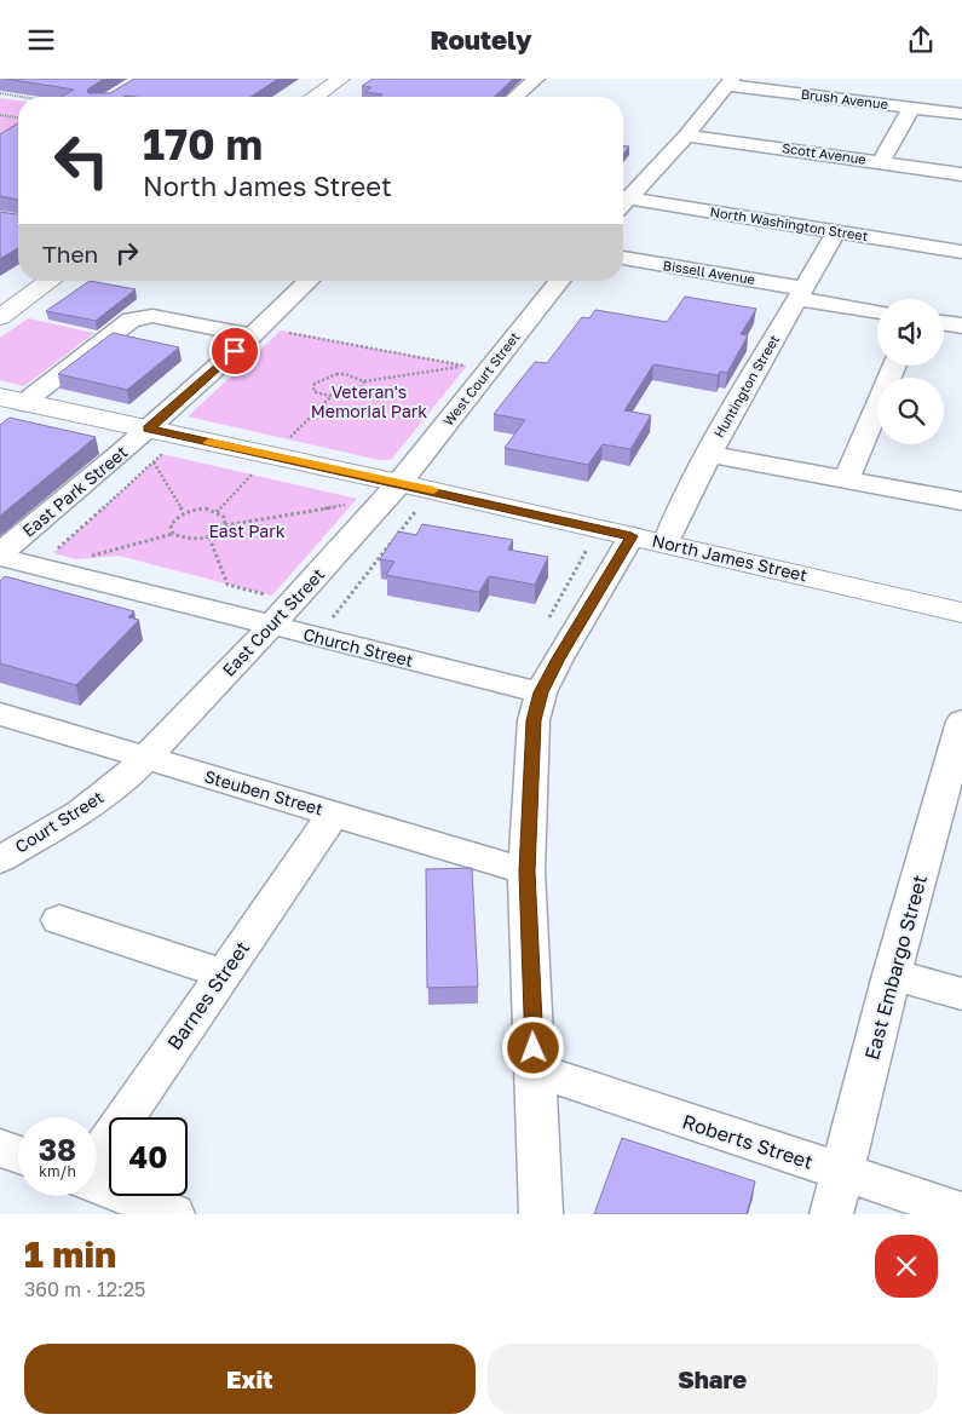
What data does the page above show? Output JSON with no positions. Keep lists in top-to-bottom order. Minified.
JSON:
{"streets":{"main road":["North James Street"],"street":["Brush Avenue","Scott Avenue","North Washington Street","Bissell Avenue","West Court Street","Huntington Street","East Park Street","East Court Street","Church Street","Steuben Street","Court Street","East Embargo Street","Barnes Street","Roberts Street"]},"crossings":[["North Washington Street","Huntington Street"],["Bissell Avenue","Huntington Street"],["West Court Street","North James Street"],["West Court Street","East Court Street"],["Huntington Street","North James Street"],["East Park Street","North James Street"],["East Park Street","Church Street"],["North James Street","East Court Street"],["East Court Street","Church Street"],["East Court Street","Steuben Street"],["East Court Street","Court Street"],["Steuben Street","Court Street"],["Steuben Street","Barnes Street"],["East Embargo Street","Roberts Street"]],"parks":["Veteran's Memorial Park","East Park"],"page":{"header":"Routely","turn":["170 m","North James Street"],"then":"Then","speed":"38 km/h","limit":"40","heading":["1 min","360 m · 12:25"],"buttons":["Exit","Share"]}}
